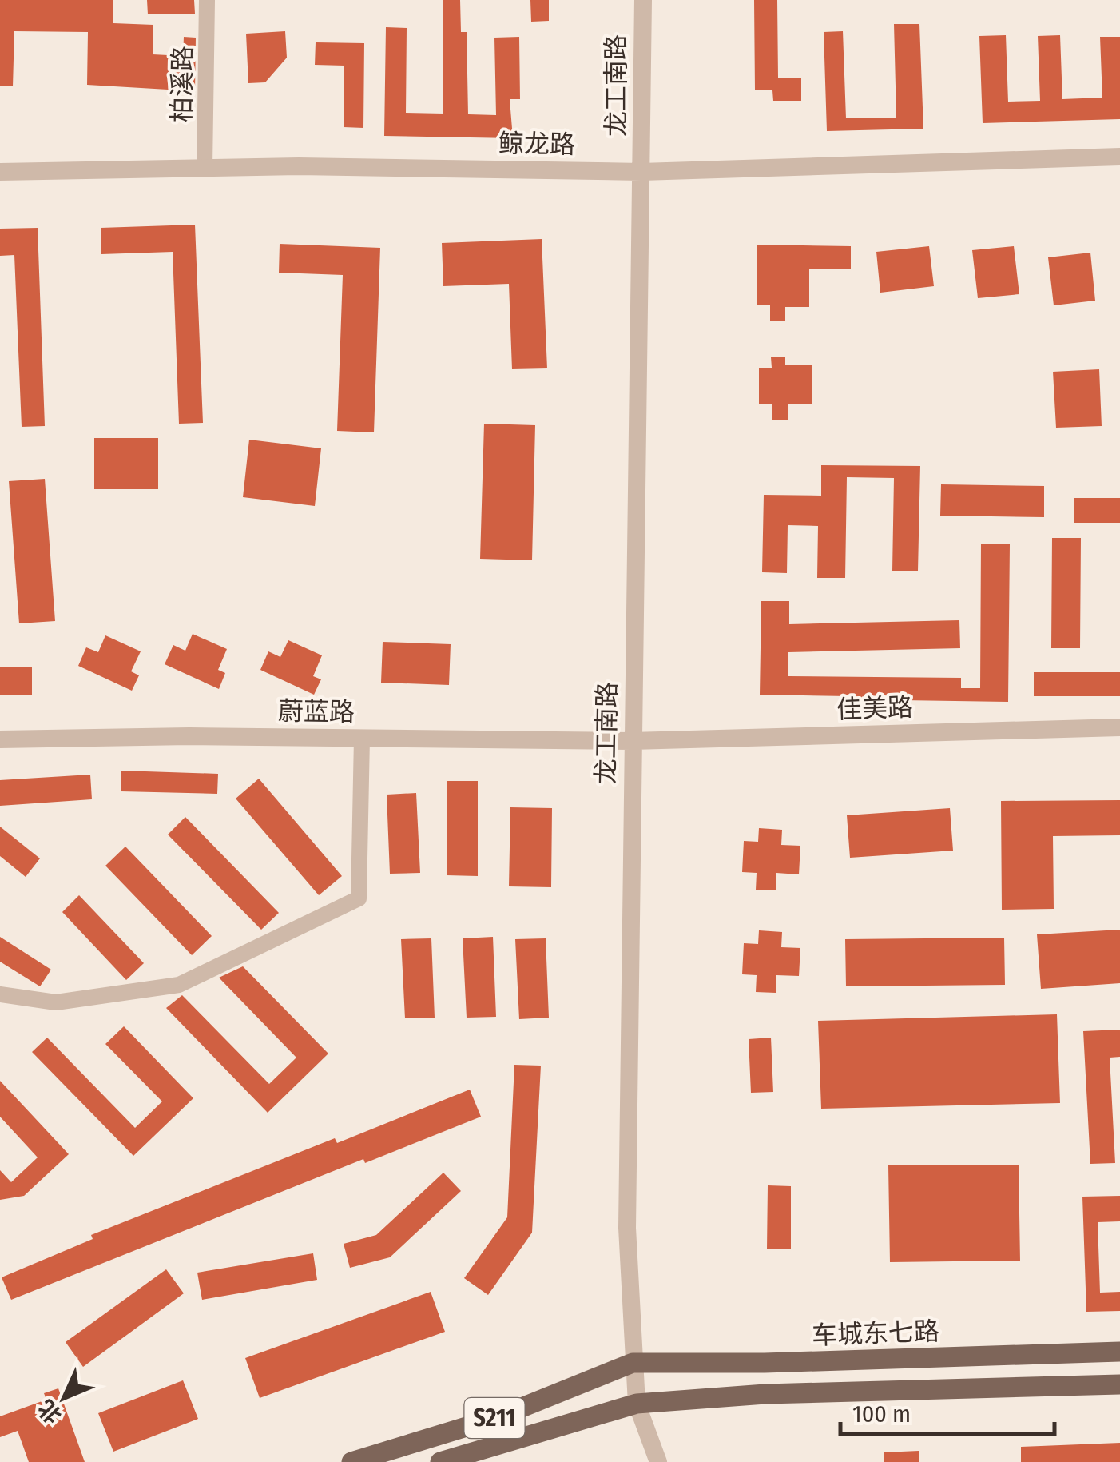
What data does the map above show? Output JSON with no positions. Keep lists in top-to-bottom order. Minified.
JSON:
{"streets":{"main road":["车城东七路","S211"],"street":["柏溪路","龙工南路","鲸龙路","佳美路","蔚蓝路"]},"crossings":[["柏溪路","鲸龙路"],["龙工南路","鲸龙路"],["龙工南路","佳美路"],["龙工南路","蔚蓝路"],["龙工南路","车城东七路"],["龙工南路","S211"],["佳美路","蔚蓝路"],["车城东七路","S211"]],"scale_bar":"100 m","north":"bottom left"}
